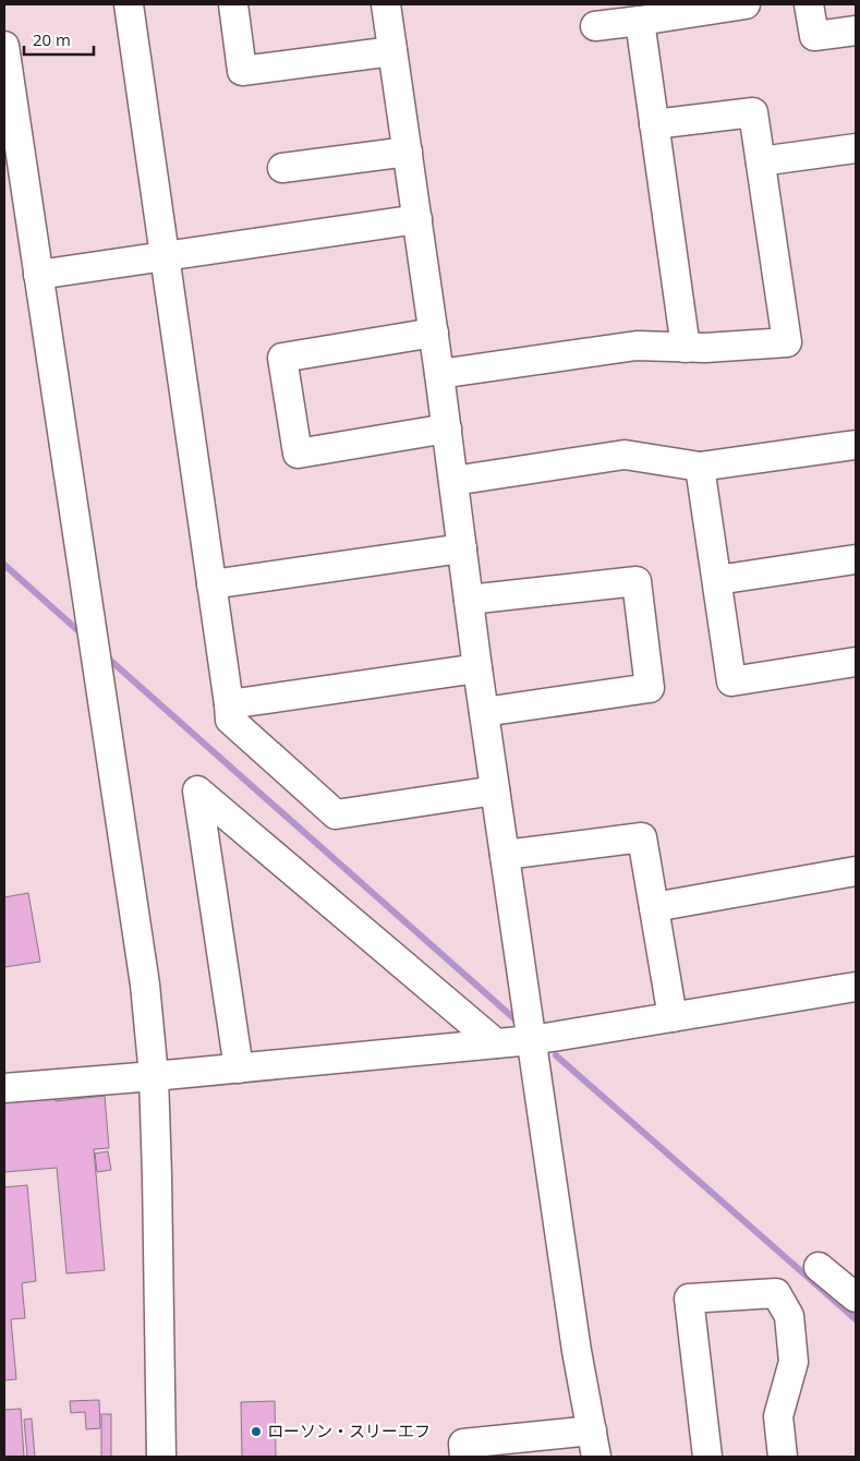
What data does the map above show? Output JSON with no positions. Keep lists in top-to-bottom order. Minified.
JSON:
{"places":["ローソン・スリーエフ"],"scale_bar":"20 m"}
